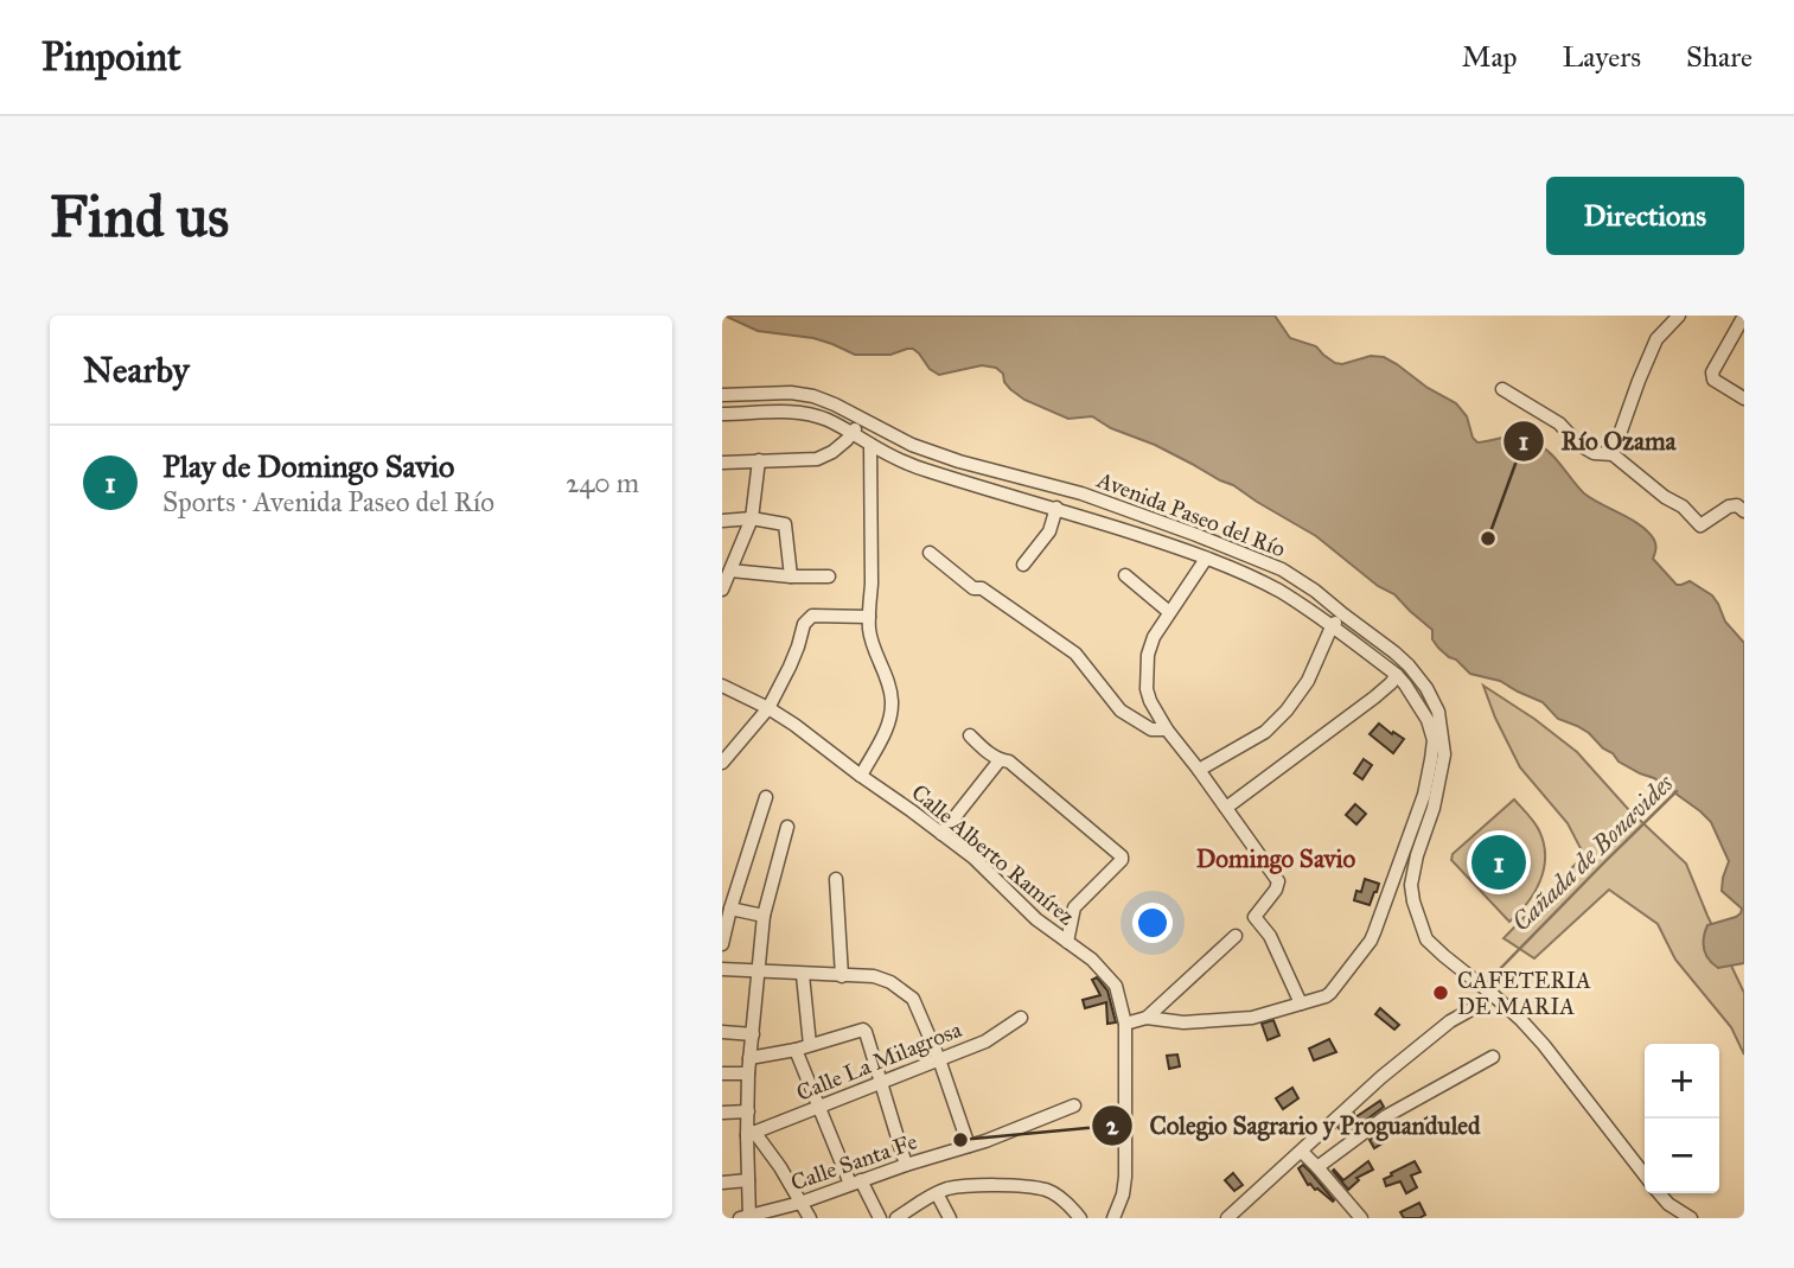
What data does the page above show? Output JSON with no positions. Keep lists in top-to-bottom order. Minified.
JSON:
{"streets":{"street":["Avenida Paseo del Río","Calle Alberto Ramírez","Calle La Milagrosa","Calle Santa Fe"]},"districts":["Domingo Savio"],"water":["Cañada de Bonavides"],"places":["Río Ozama","CAFETERIA DE MARIA","Colegio Sagrario y Proguanduled"],"page":{"header":"Pinpoint","nav":["Map","Layers","Share"],"buttons":"Directions","title":"Find us","heading":"Nearby","list":[{"mark":"1","name":"Play de Domingo Savio","note":"Sports · Avenida Paseo del Río","value":"240 m"}],"pins":"1","map_buttons":["+","−"]}}
